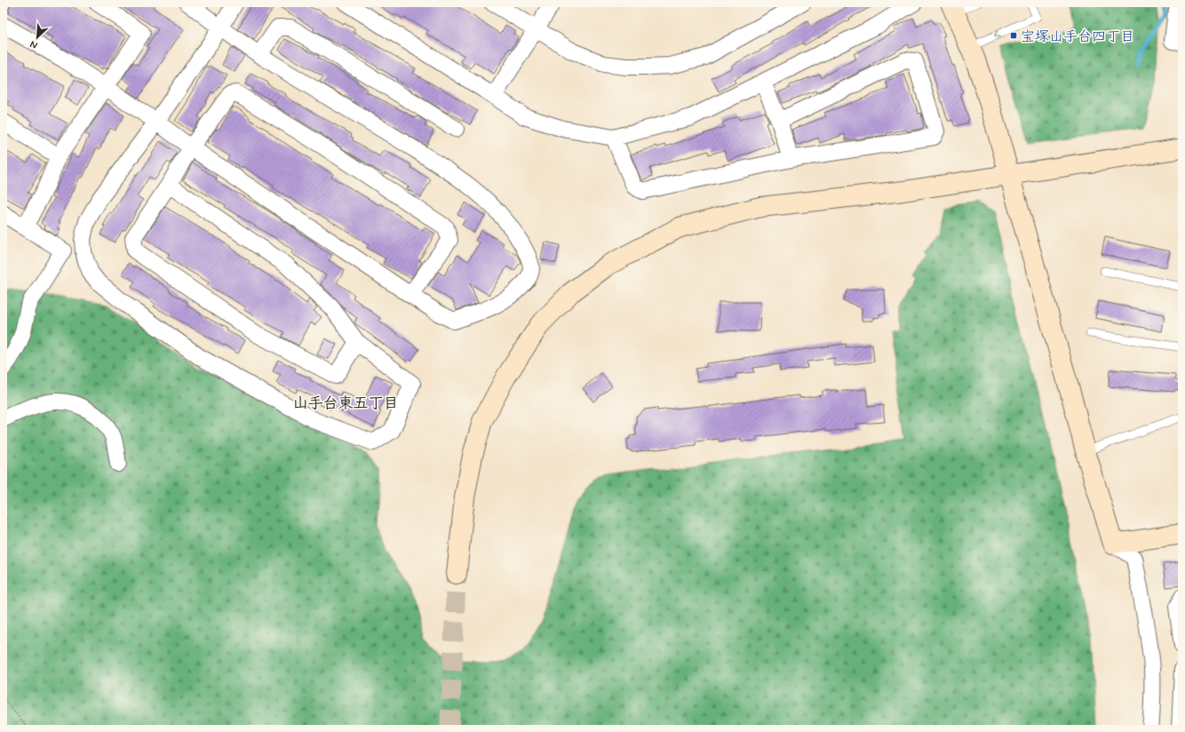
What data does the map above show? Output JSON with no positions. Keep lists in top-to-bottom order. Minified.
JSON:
{"districts":["山手台東五丁目"],"places":{"transit":["宝塚山手台四丁目"]},"north":"bottom left"}
